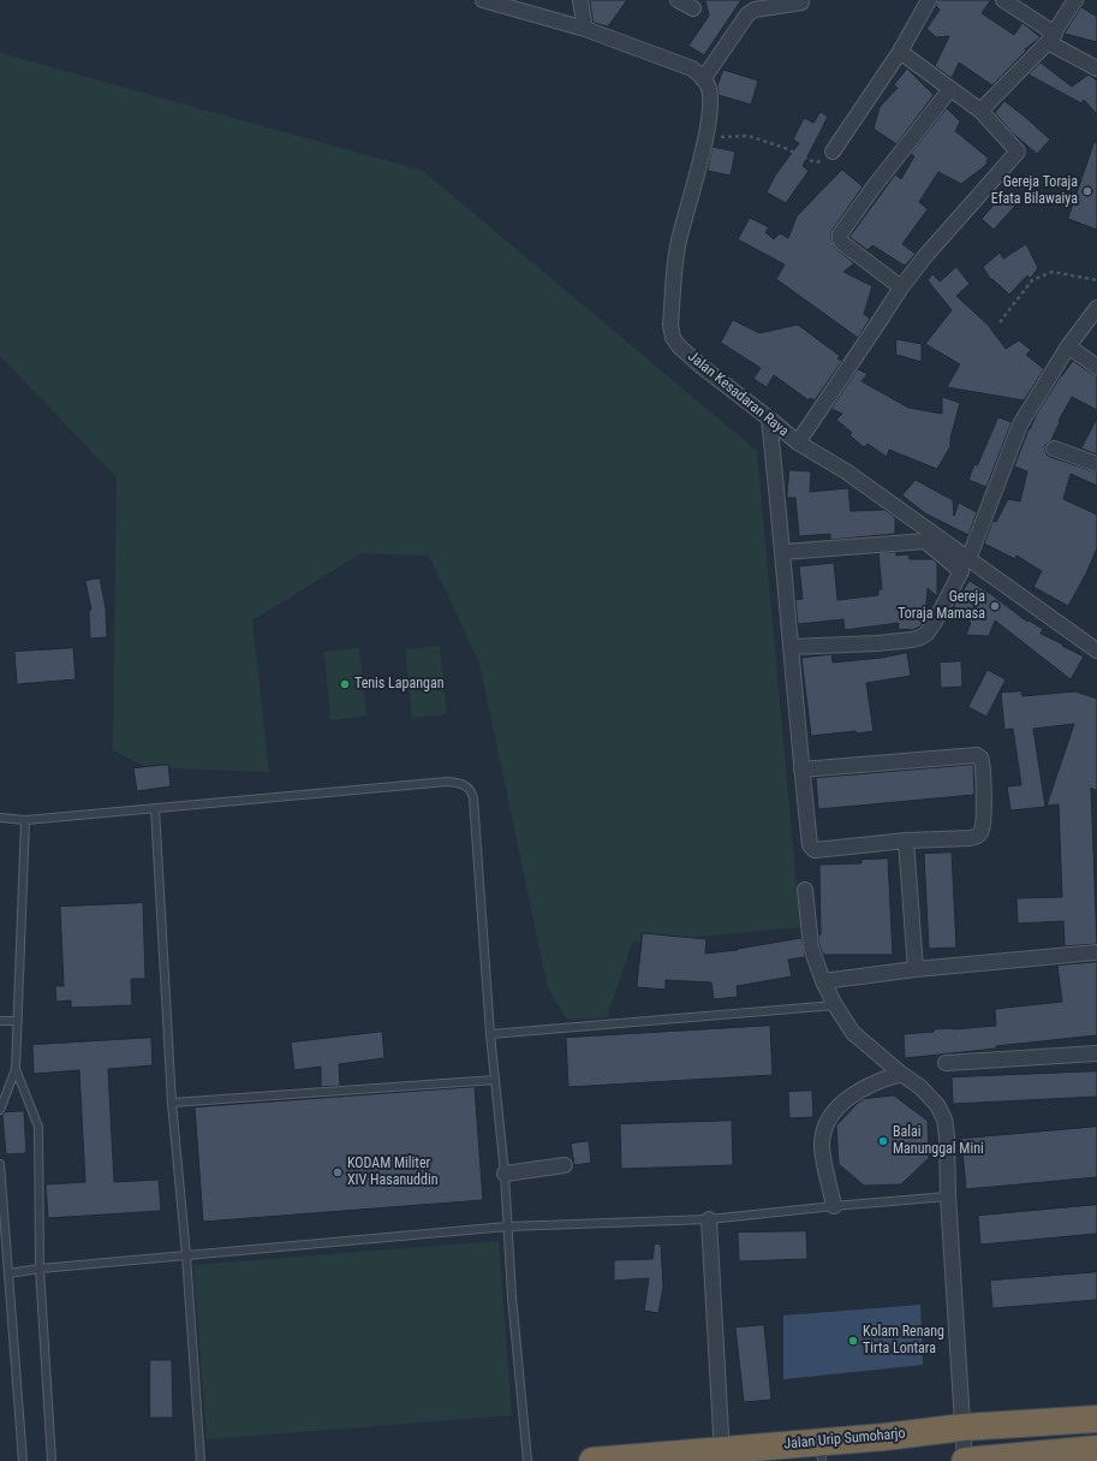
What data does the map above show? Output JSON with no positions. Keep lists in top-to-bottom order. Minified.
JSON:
{"streets":{"highway":["Jalan Urip Sumoharjo"],"street":["Jalan Kesadaran Raya"]},"places":["Gereja Toraja Efata Bilawaiya","Gereja Toraja Mamasa","Tenis Lapangan","Balai Manunggal Mini","KODAM Militer XIV Hasanuddin","Kolam Renang Tirta Lontara"]}
